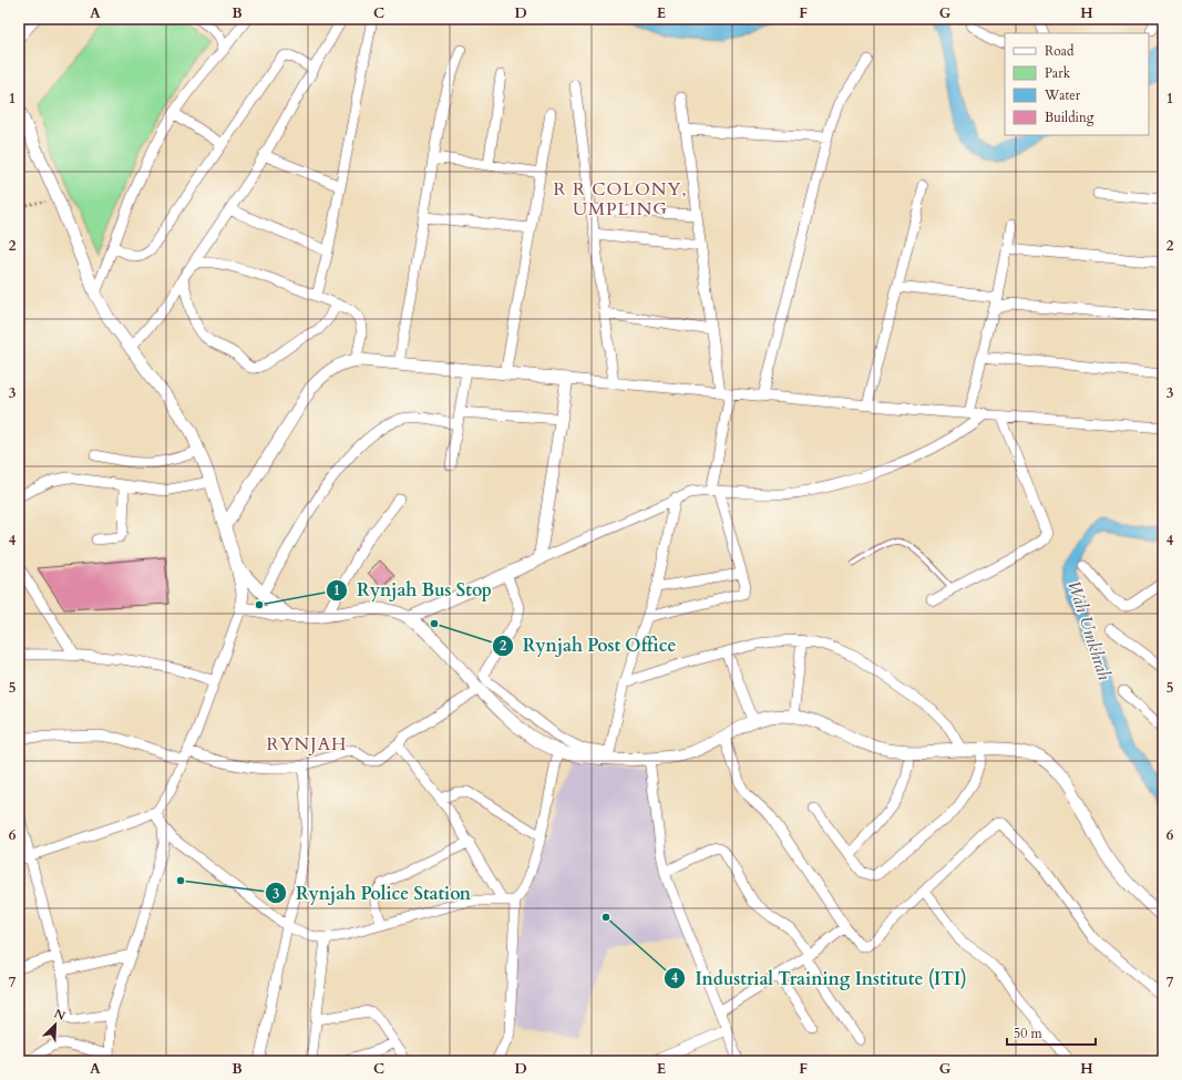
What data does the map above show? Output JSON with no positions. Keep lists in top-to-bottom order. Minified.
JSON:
{"districts":["R R COLONY, UMPLING","RYNJAH"],"water":["Wah Umkhrah"],"places":["Rynjah Bus Stop","Rynjah Post Office","Rynjah Police Station","Industrial Training Institute (ITI)"],"legend":["Road","Park","Water","Building"],"scale_bar":"50 m","north":"top right","grid":{"columns":["A","B","C","D","E","F","G","H"],"rows":["1","2","3","4","5","6","7"]}}
